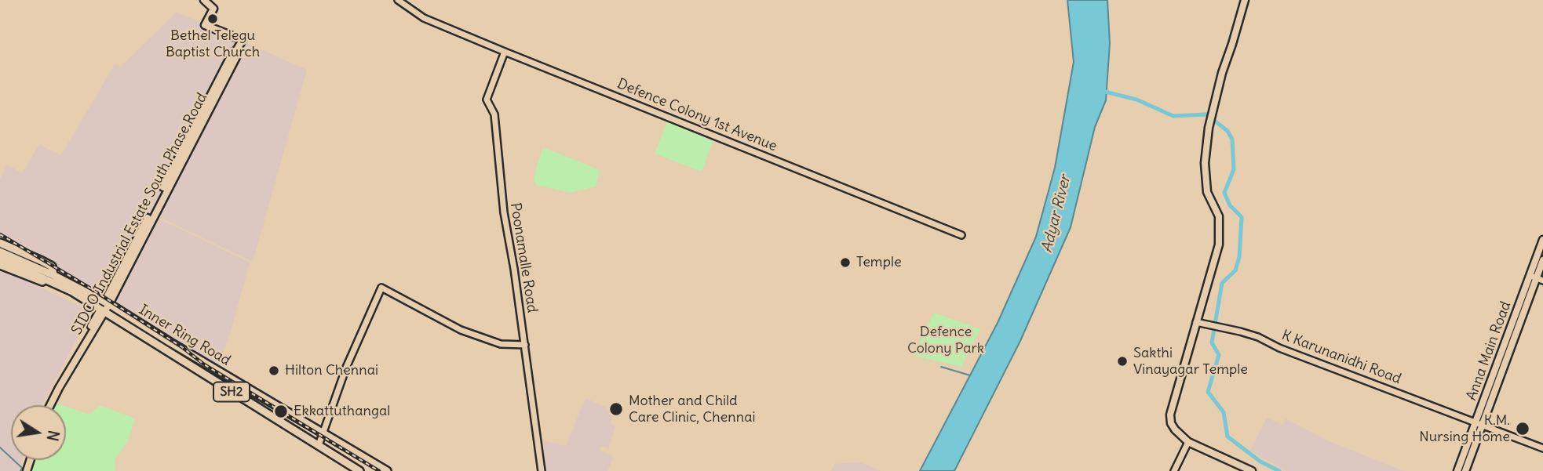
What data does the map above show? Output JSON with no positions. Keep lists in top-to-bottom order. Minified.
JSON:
{"streets":{"main road":["SIDCO Industrial Estate South Phase Road","Inner Ring Road","Anna Main Road","SH2"],"street":["Defence Colony 1st Avenue","Poonamalle Road","K Karunanidhi Road"]},"crossings":[["Defence Colony 1st Avenue","Poonamalle Road"],["SIDCO Industrial Estate South Phase Road","Inner Ring Road"],["Inner Ring Road","SH2"],["Anna Main Road","K Karunanidhi Road"]],"water":["Adyar River"],"parks":["Defence Colony Park"],"places":["Bethel Telegu Baptist Church","Temple","Sakthi Vinayagar Temple","Hilton Chennai","Mother and Child Care Clinic, Chennai","Ekkattuthangal","K.M. Nursing Home"],"north":"right"}
